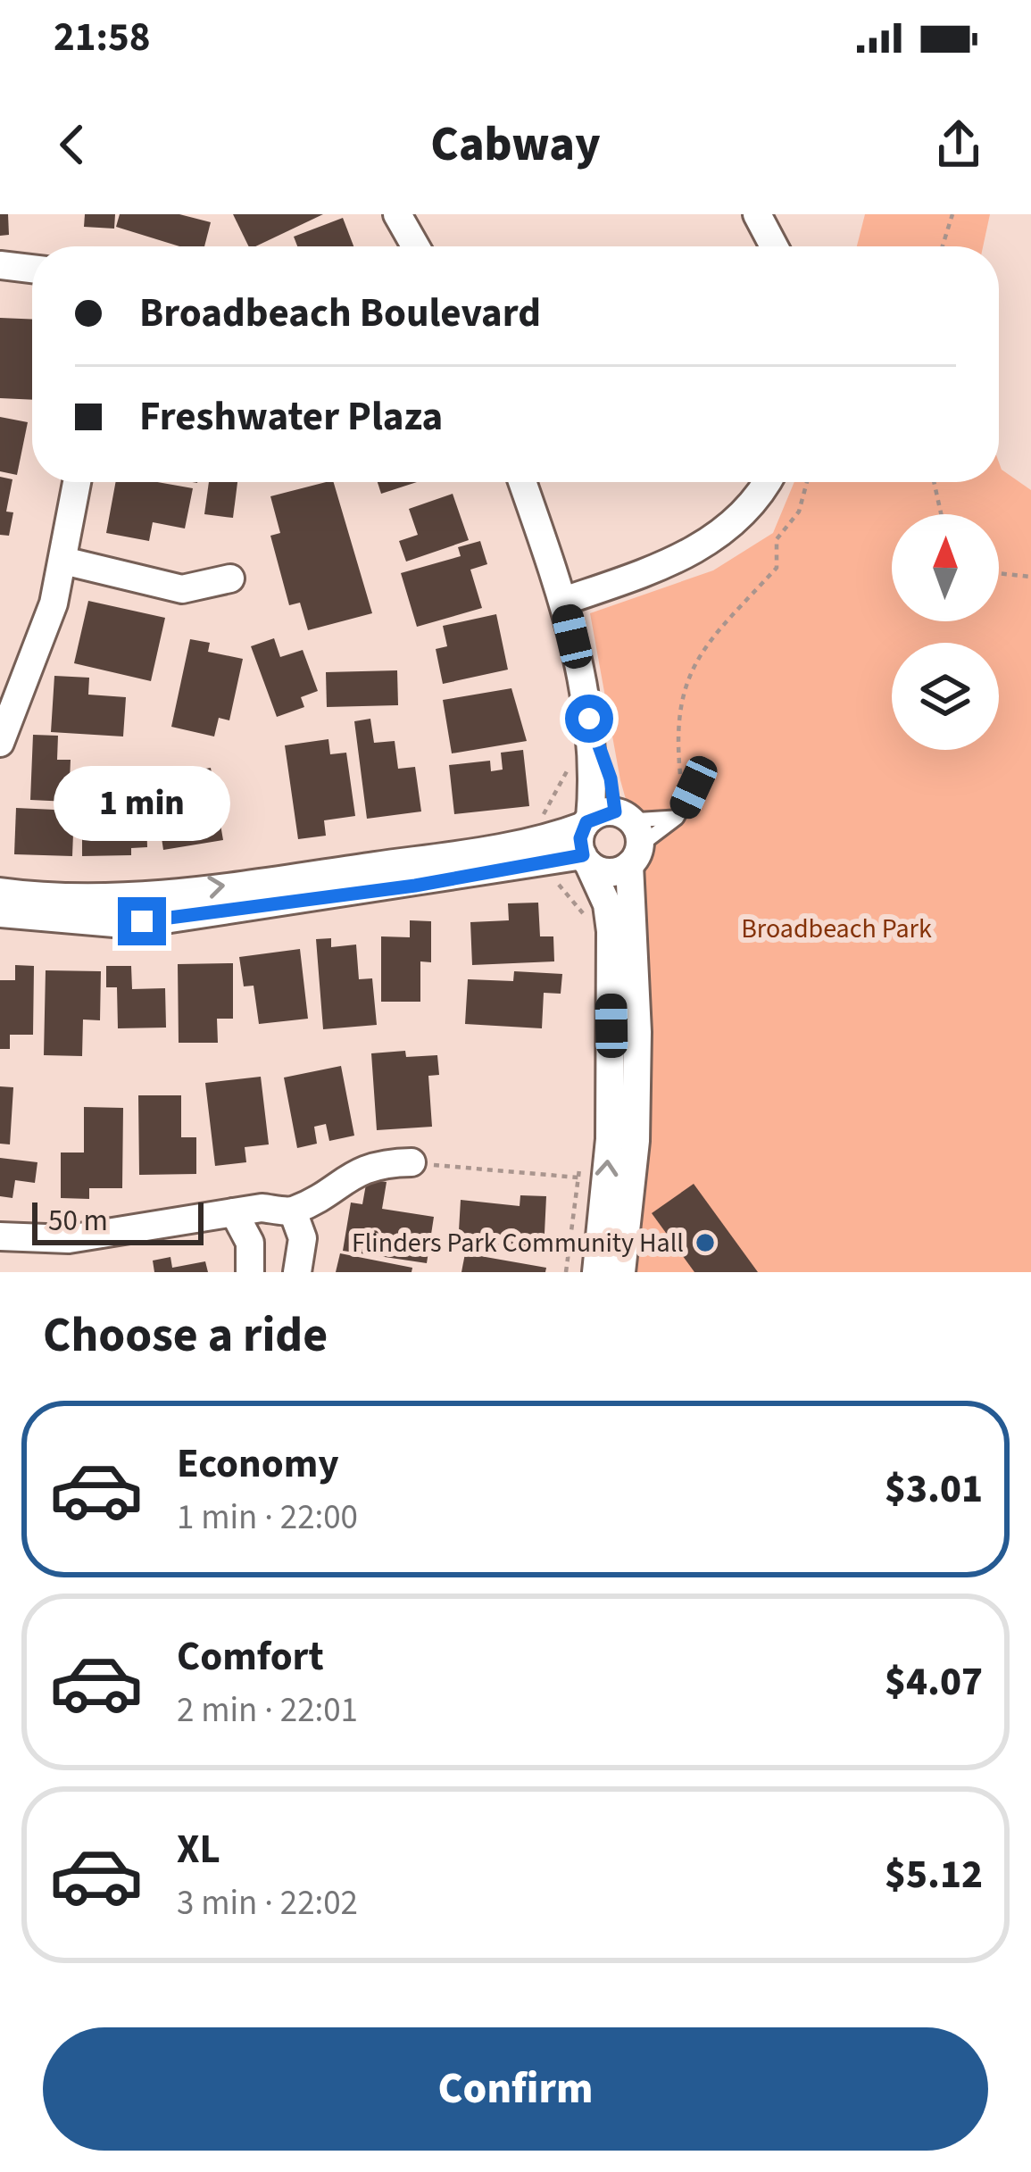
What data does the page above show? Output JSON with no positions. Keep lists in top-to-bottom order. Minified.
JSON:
{"parks":["Broadbeach Park"],"places":["Flinders Park Community Hall"],"scale_bar":"50 m","north":"top","page":{"status":"21:58","header":"Cabway","banner":["Broadbeach Boulevard","Freshwater Plaza"],"bubble":"1 min","scale":"50 m","heading":"Choose a ride","list":[{"name":"Economy","note":"1 min · 22:00","value":"$3.01"},{"name":"Comfort","note":"2 min · 22:01","value":"$4.07"},{"name":"XL","note":"3 min · 22:02","value":"$5.12"}],"buttons":"Confirm"}}
